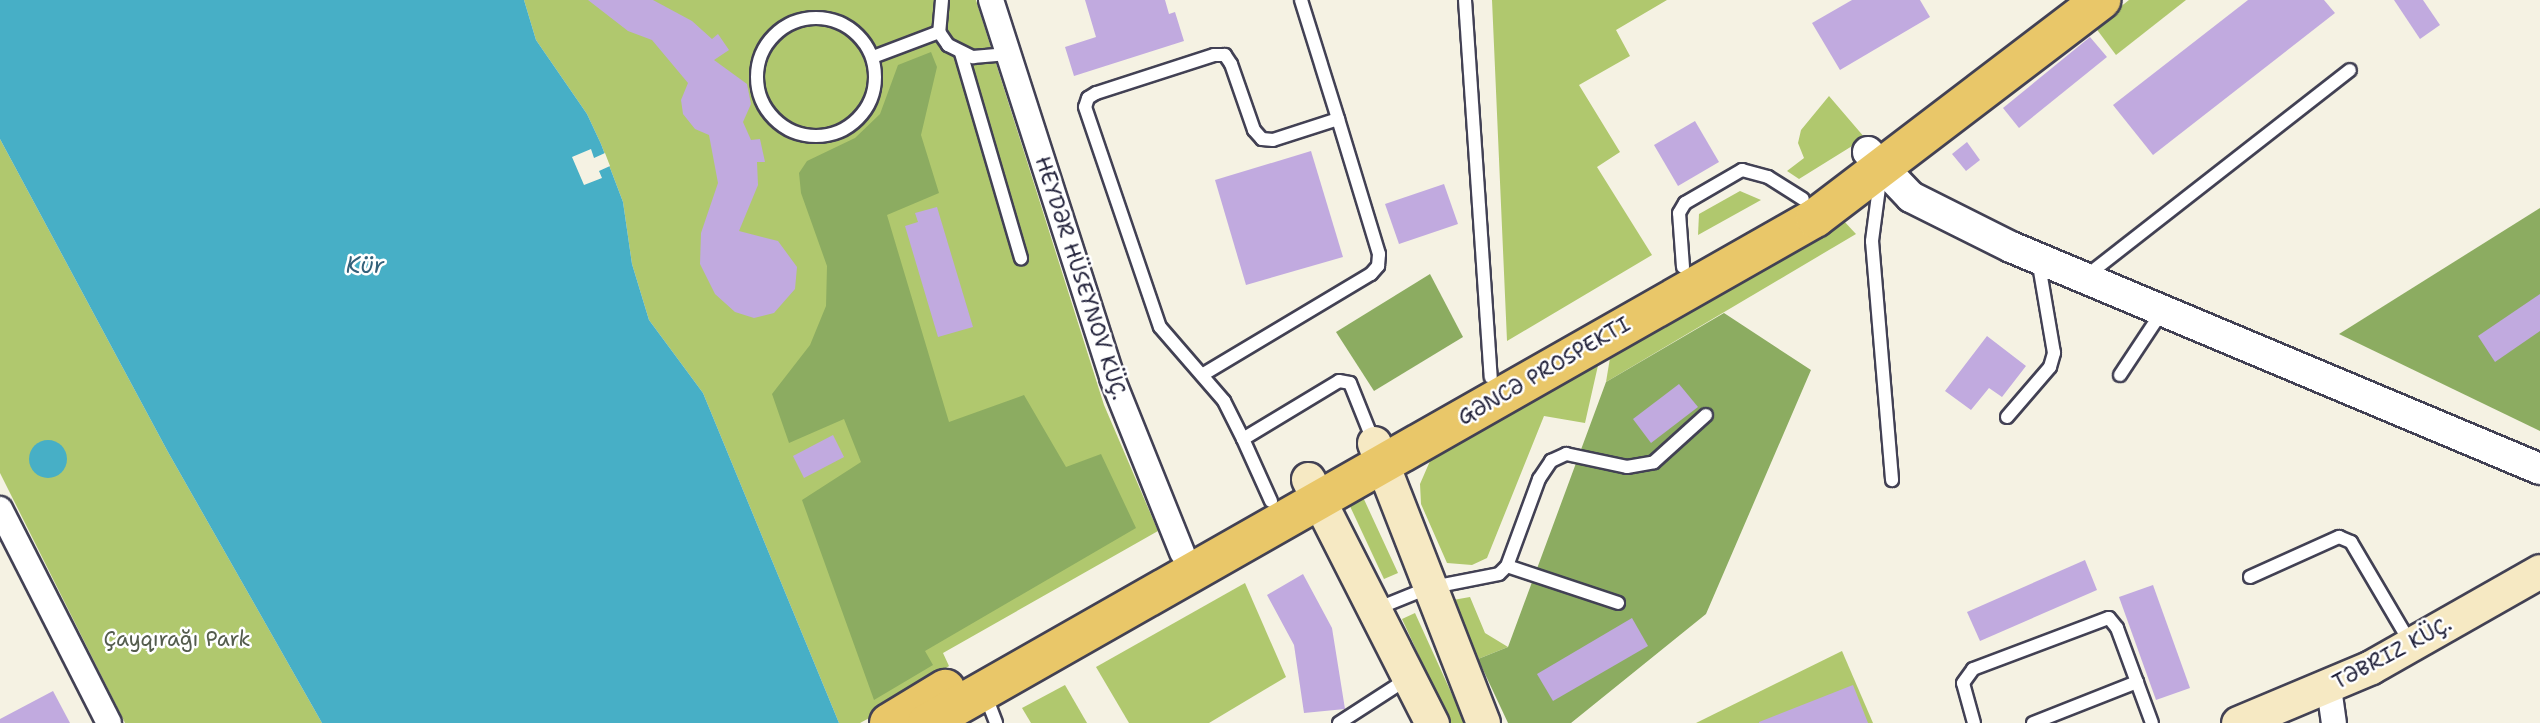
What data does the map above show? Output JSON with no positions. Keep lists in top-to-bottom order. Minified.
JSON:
{"streets":{"main road":["GƏNCƏ PROSPEKTI","TƏBRIZ KÜÇ."],"street":["HEYDƏR HÜSEYNOV KÜÇ."]},"crossings":[["HEYDƏR HÜSEYNOV KÜÇ.","GƏNCƏ PROSPEKTI"]],"water":["Kür"],"parks":["Çayqırağı Park"]}
